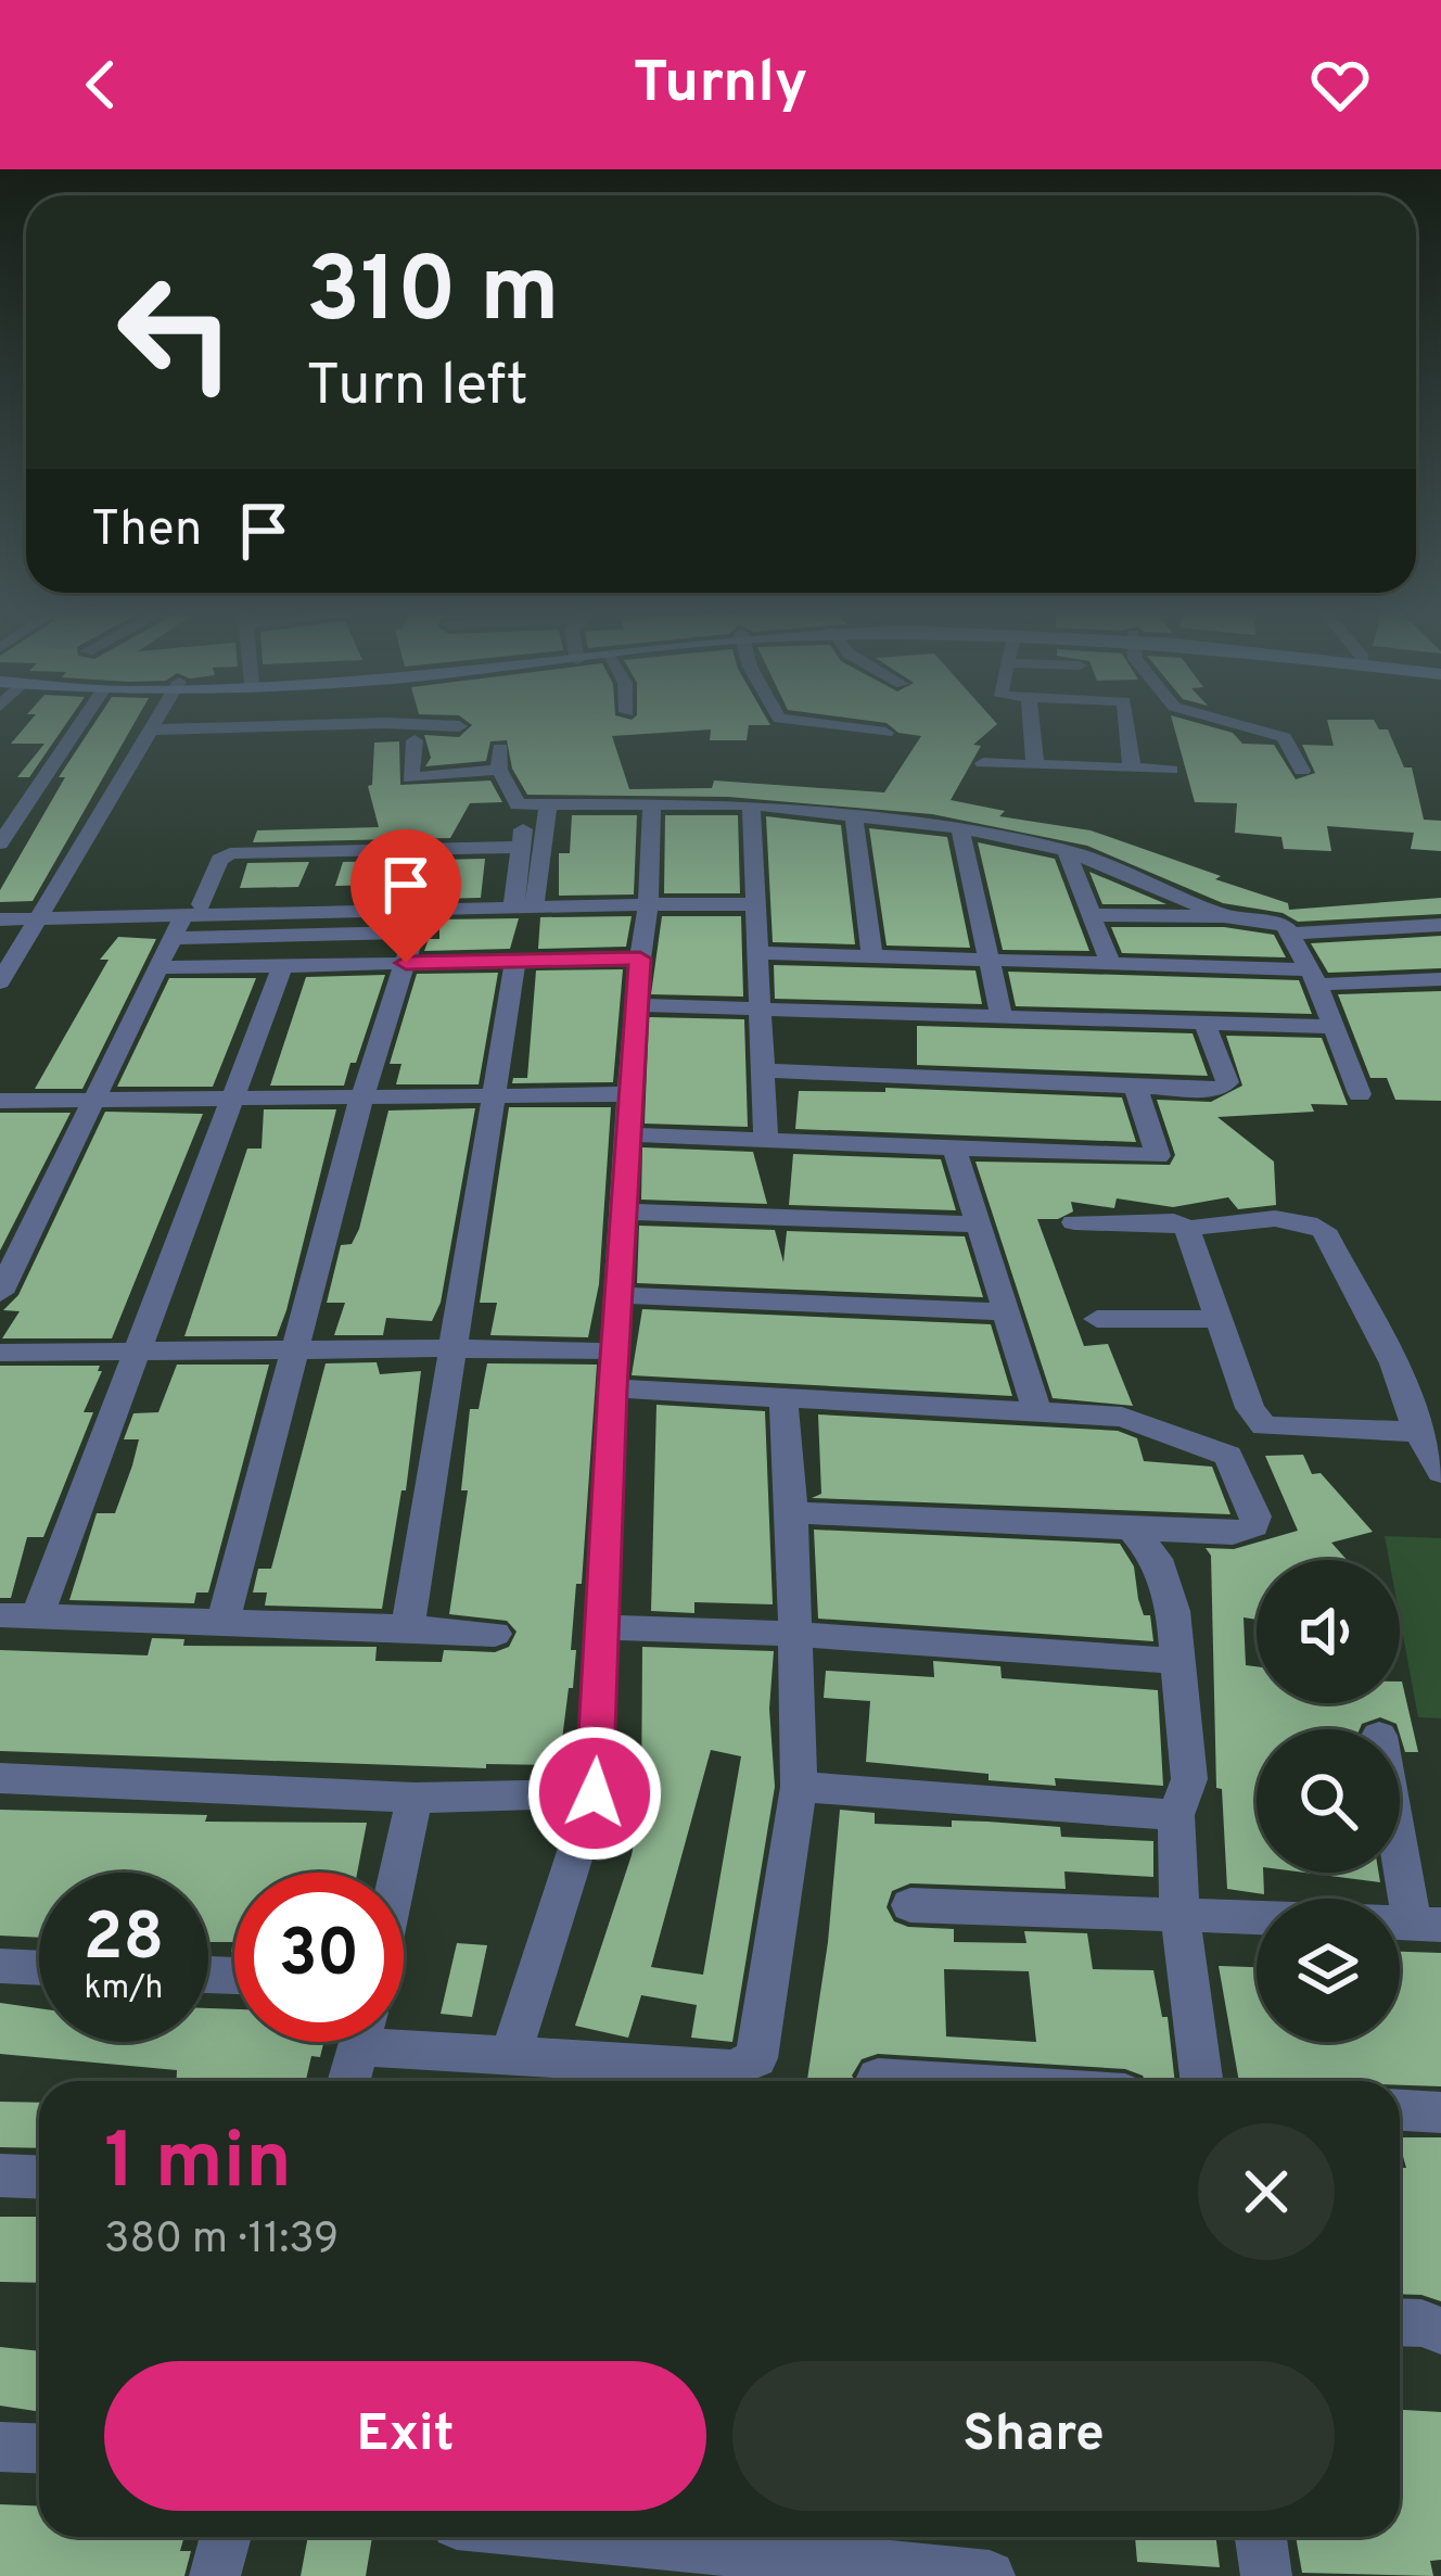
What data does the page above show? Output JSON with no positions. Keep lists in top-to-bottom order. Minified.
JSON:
{"page":{"header":"Turnly","turn":["310 m","Turn left"],"then":"Then","speed":"28 km/h","limit":"30","heading":["1 min","380 m · 11:39"],"buttons":["Exit","Share"]}}
